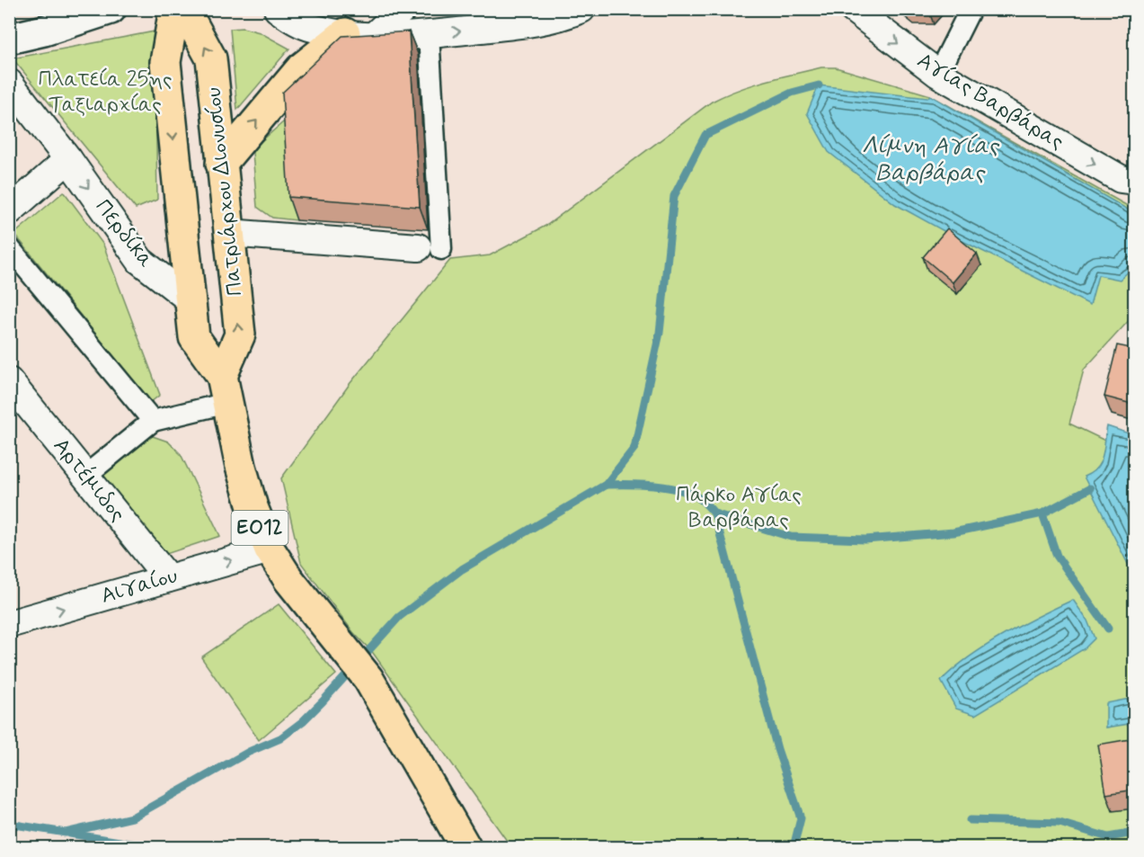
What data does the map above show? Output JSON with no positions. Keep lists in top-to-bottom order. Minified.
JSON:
{"streets":{"main road":["Πατριάρχου Διονυσίου","ΕΟ12"],"street":["Αγίας Βαρβάρας","Περδίκα","Αρτέμιδος","Αιγαίου"]},"crossings":[["Πατριάρχου Διονυσίου","ΕΟ12"],["Περδίκα","ΕΟ12"],["Αρτέμιδος","Αιγαίου"],["ΕΟ12","Αιγαίου"]],"one_way":["Αγίας Βαρβάρας"],"water":["Λίμνη Αγίας Βαρβάρας"],"parks":["Πλατεία 25ης Ταξιαρχίας","Πάρκο Αγίας Βαρβάρας"]}
